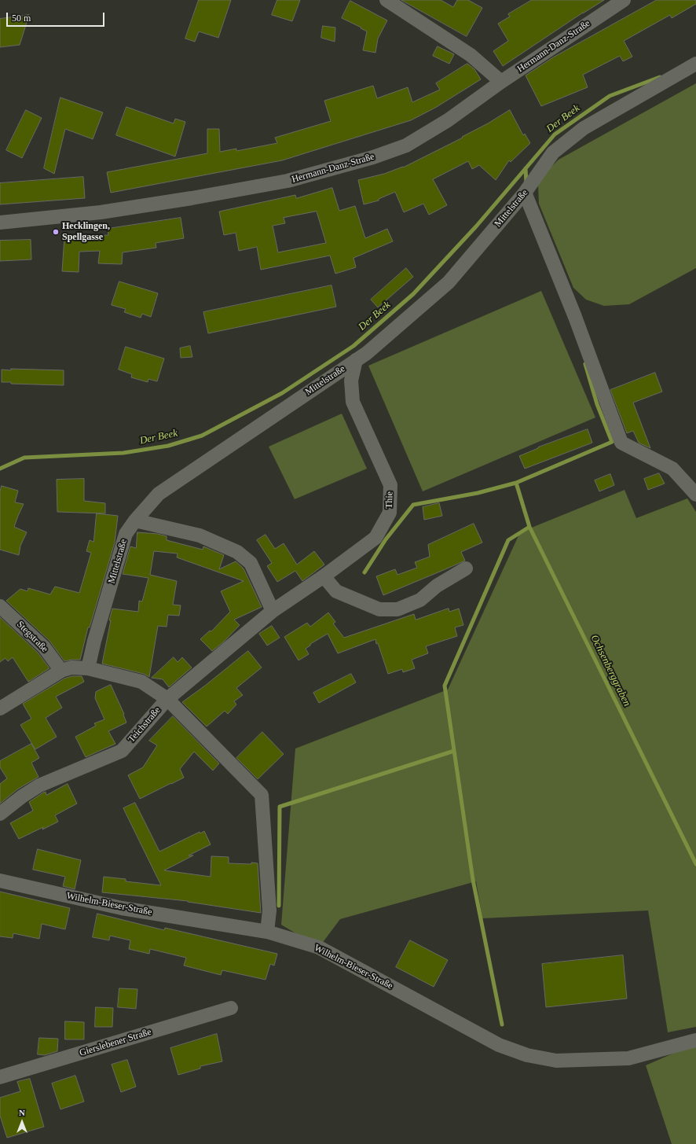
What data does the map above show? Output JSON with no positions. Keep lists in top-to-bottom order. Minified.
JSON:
{"streets":{"street":["Hermann-Danz-Straße","Mittelstraße","Thie","Stegstraße","Teichstraße","Wilhelm-Bieser-Straße","Gierslebener Straße"]},"crossings":[["Mittelstraße","Thie"],["Thie","Teichstraße"]],"water":["Der Beek","Ochsenberggraben"],"places":["Hecklingen, Spellgasse"],"scale_bar":"50 m","north":"top"}
